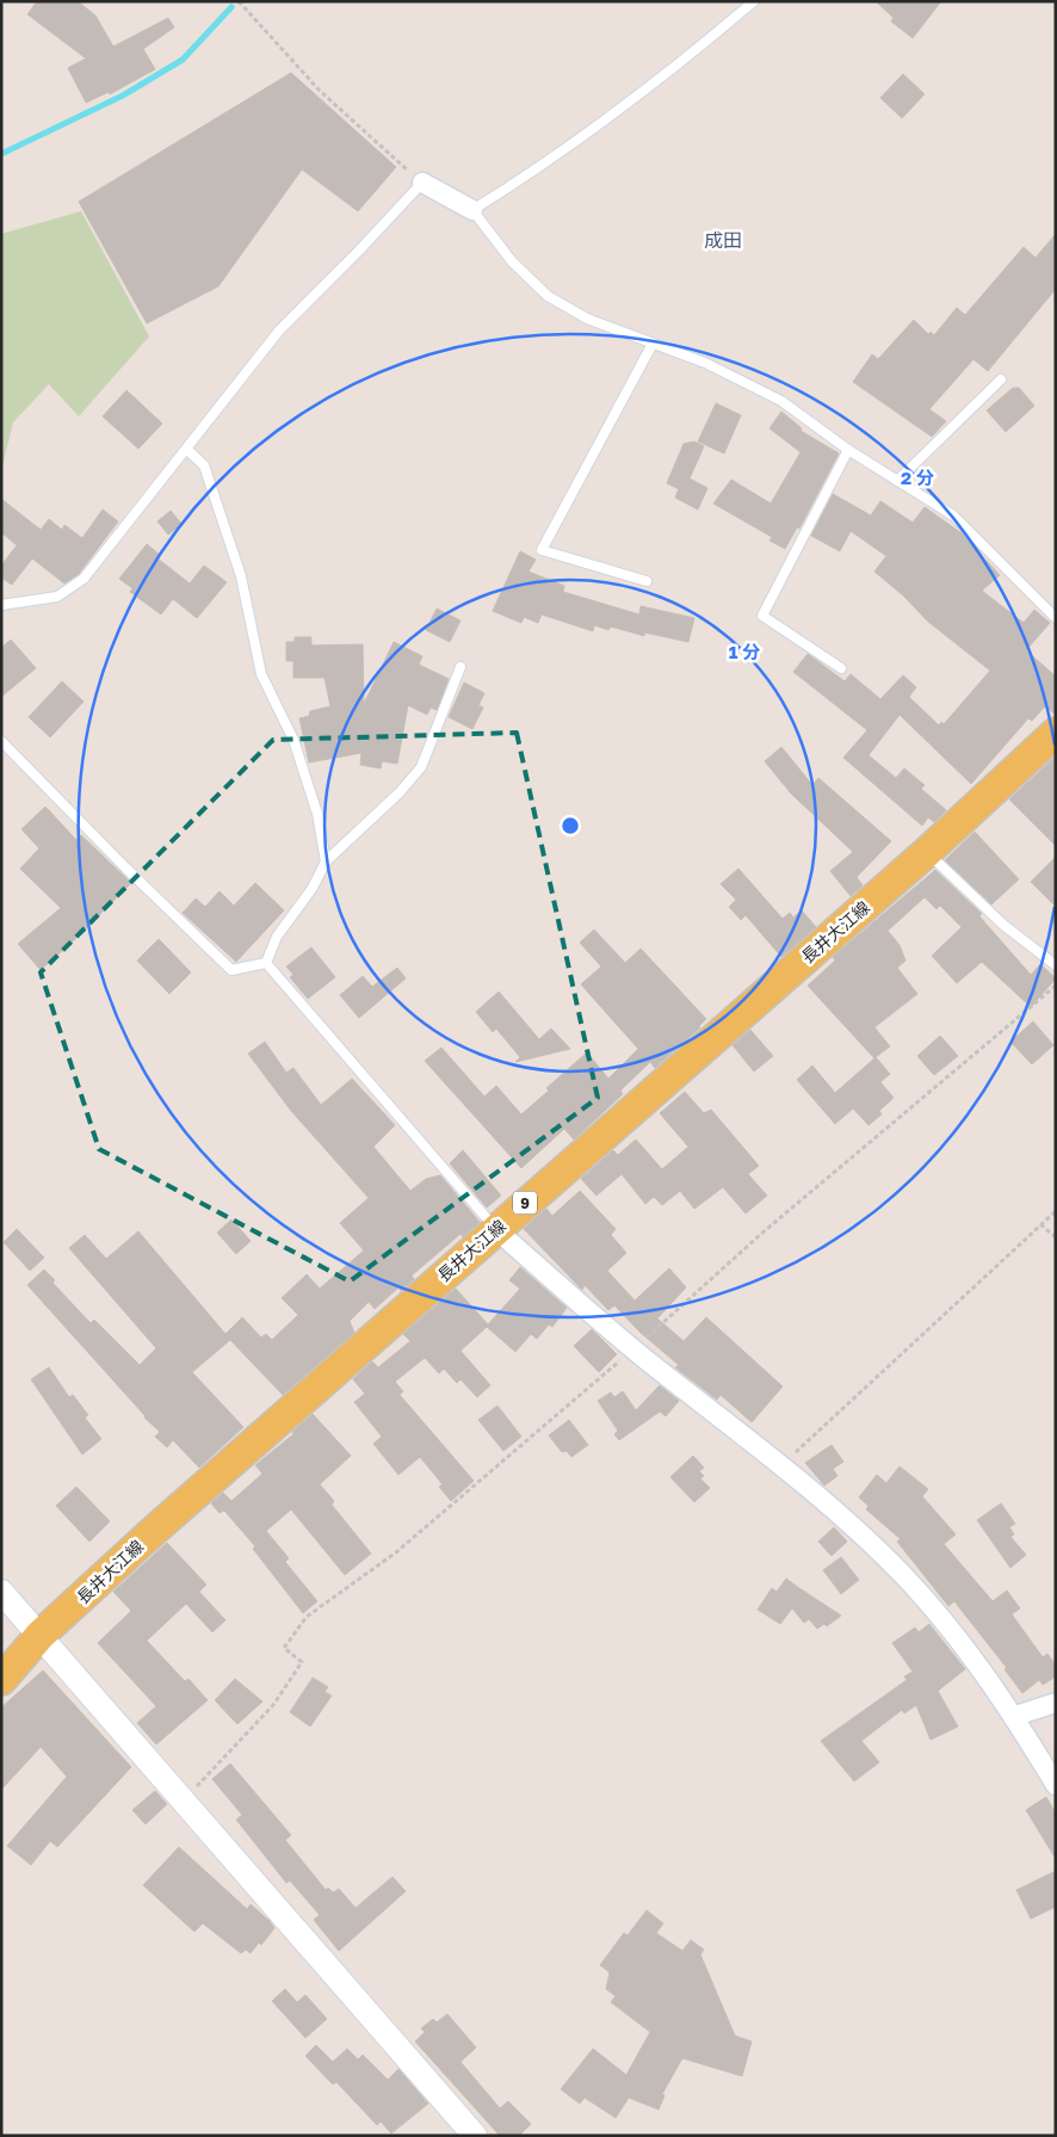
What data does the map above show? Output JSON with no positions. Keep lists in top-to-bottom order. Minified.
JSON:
{"streets":{"main road":["長井大江線","9"]},"districts":["成田"],"rings":["2 分","1 分"]}
